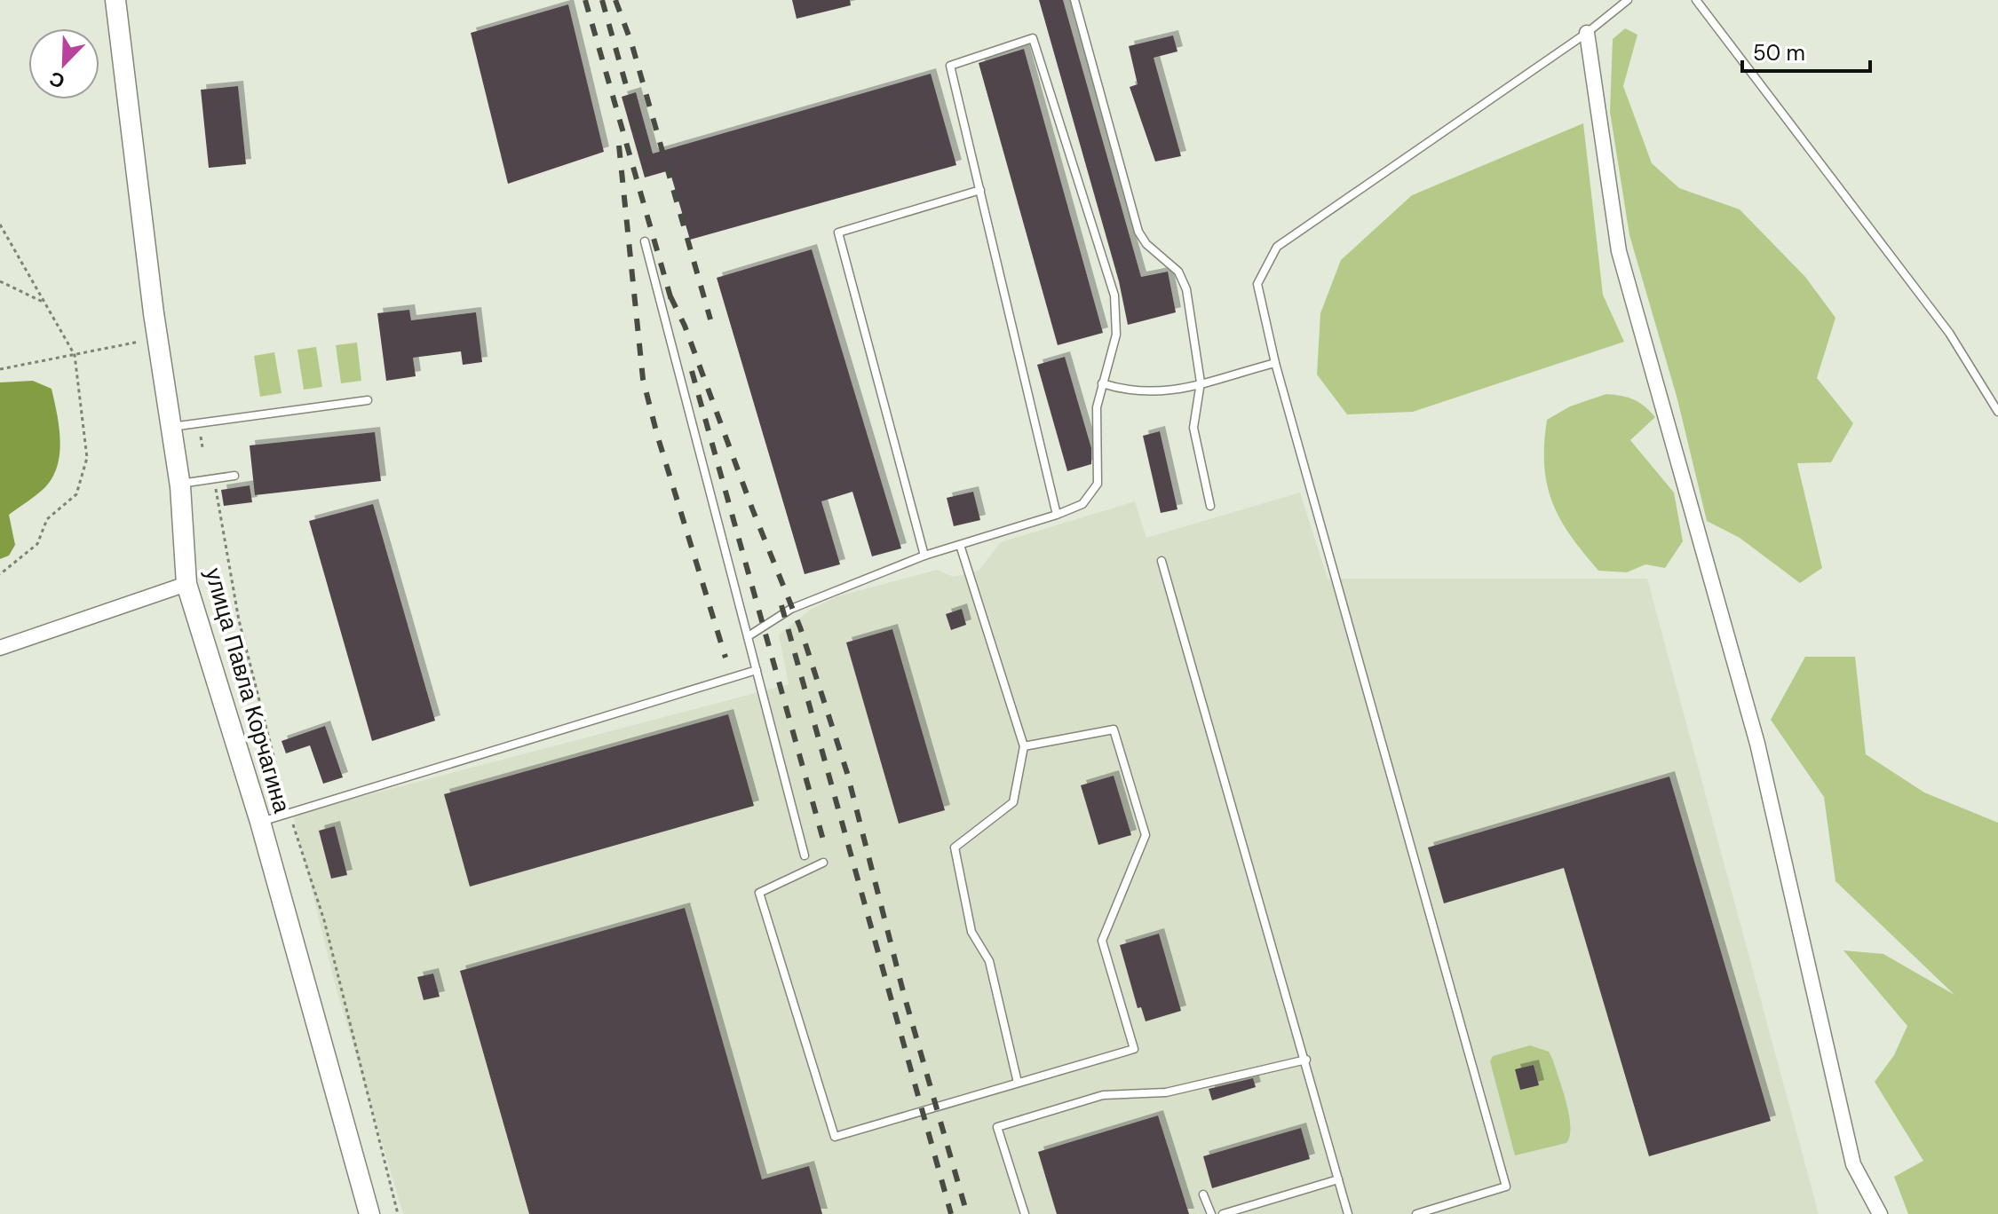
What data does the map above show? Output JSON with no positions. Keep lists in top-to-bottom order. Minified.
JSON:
{"streets":{"main road":["улица Павла Корчагина"]},"scale_bar":"50 m","north":"bottom left"}
